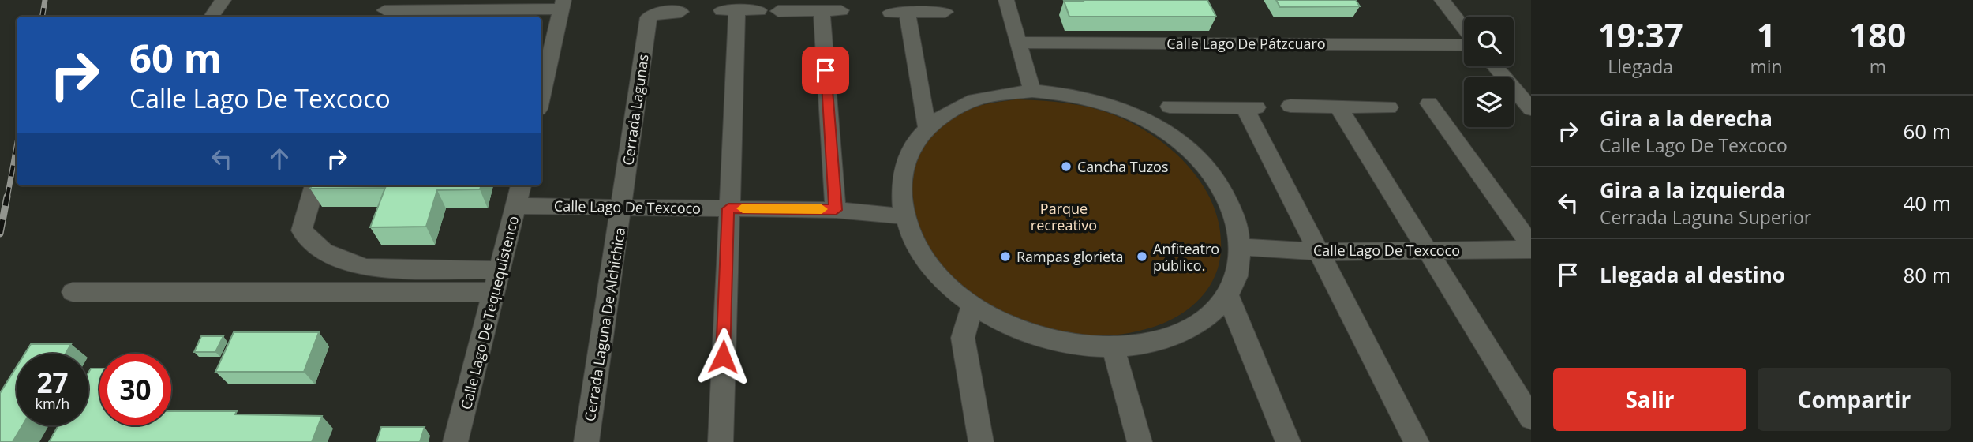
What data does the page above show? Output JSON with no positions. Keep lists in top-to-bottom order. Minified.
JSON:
{"streets":{"street":["Calle Lago De Pátzcuaro","Cerrada Lagunas","Calle Lago De Texcoco","Calle Lago De Tequequistenco","Cerrada Laguna De Alchichica"]},"crossings":[["Cerrada Lagunas","Calle Lago De Texcoco"],["Cerrada Lagunas","Cerrada Laguna De Alchichica"],["Calle Lago De Texcoco","Calle Lago De Tequequistenco"],["Calle Lago De Texcoco","Cerrada Laguna De Alchichica"]],"parks":["Parque recreativo"],"places":["Cancha Tuzos","Rampas glorieta","Anfiteatro público."],"page":{"eta":["19:37","Llegada","1","min","180","m"],"turn":["60 m","Calle Lago De Texcoco"],"list":[{"name":"Gira a la derecha","note":"Calle Lago De Texcoco","value":"60 m"},{"name":"Gira a la izquierda","note":"Cerrada Laguna Superior","value":"40 m"},{"name":"Llegada al destino","value":"80 m"}],"speed":"27 km/h","limit":"30","buttons":["Salir","Compartir"]}}
